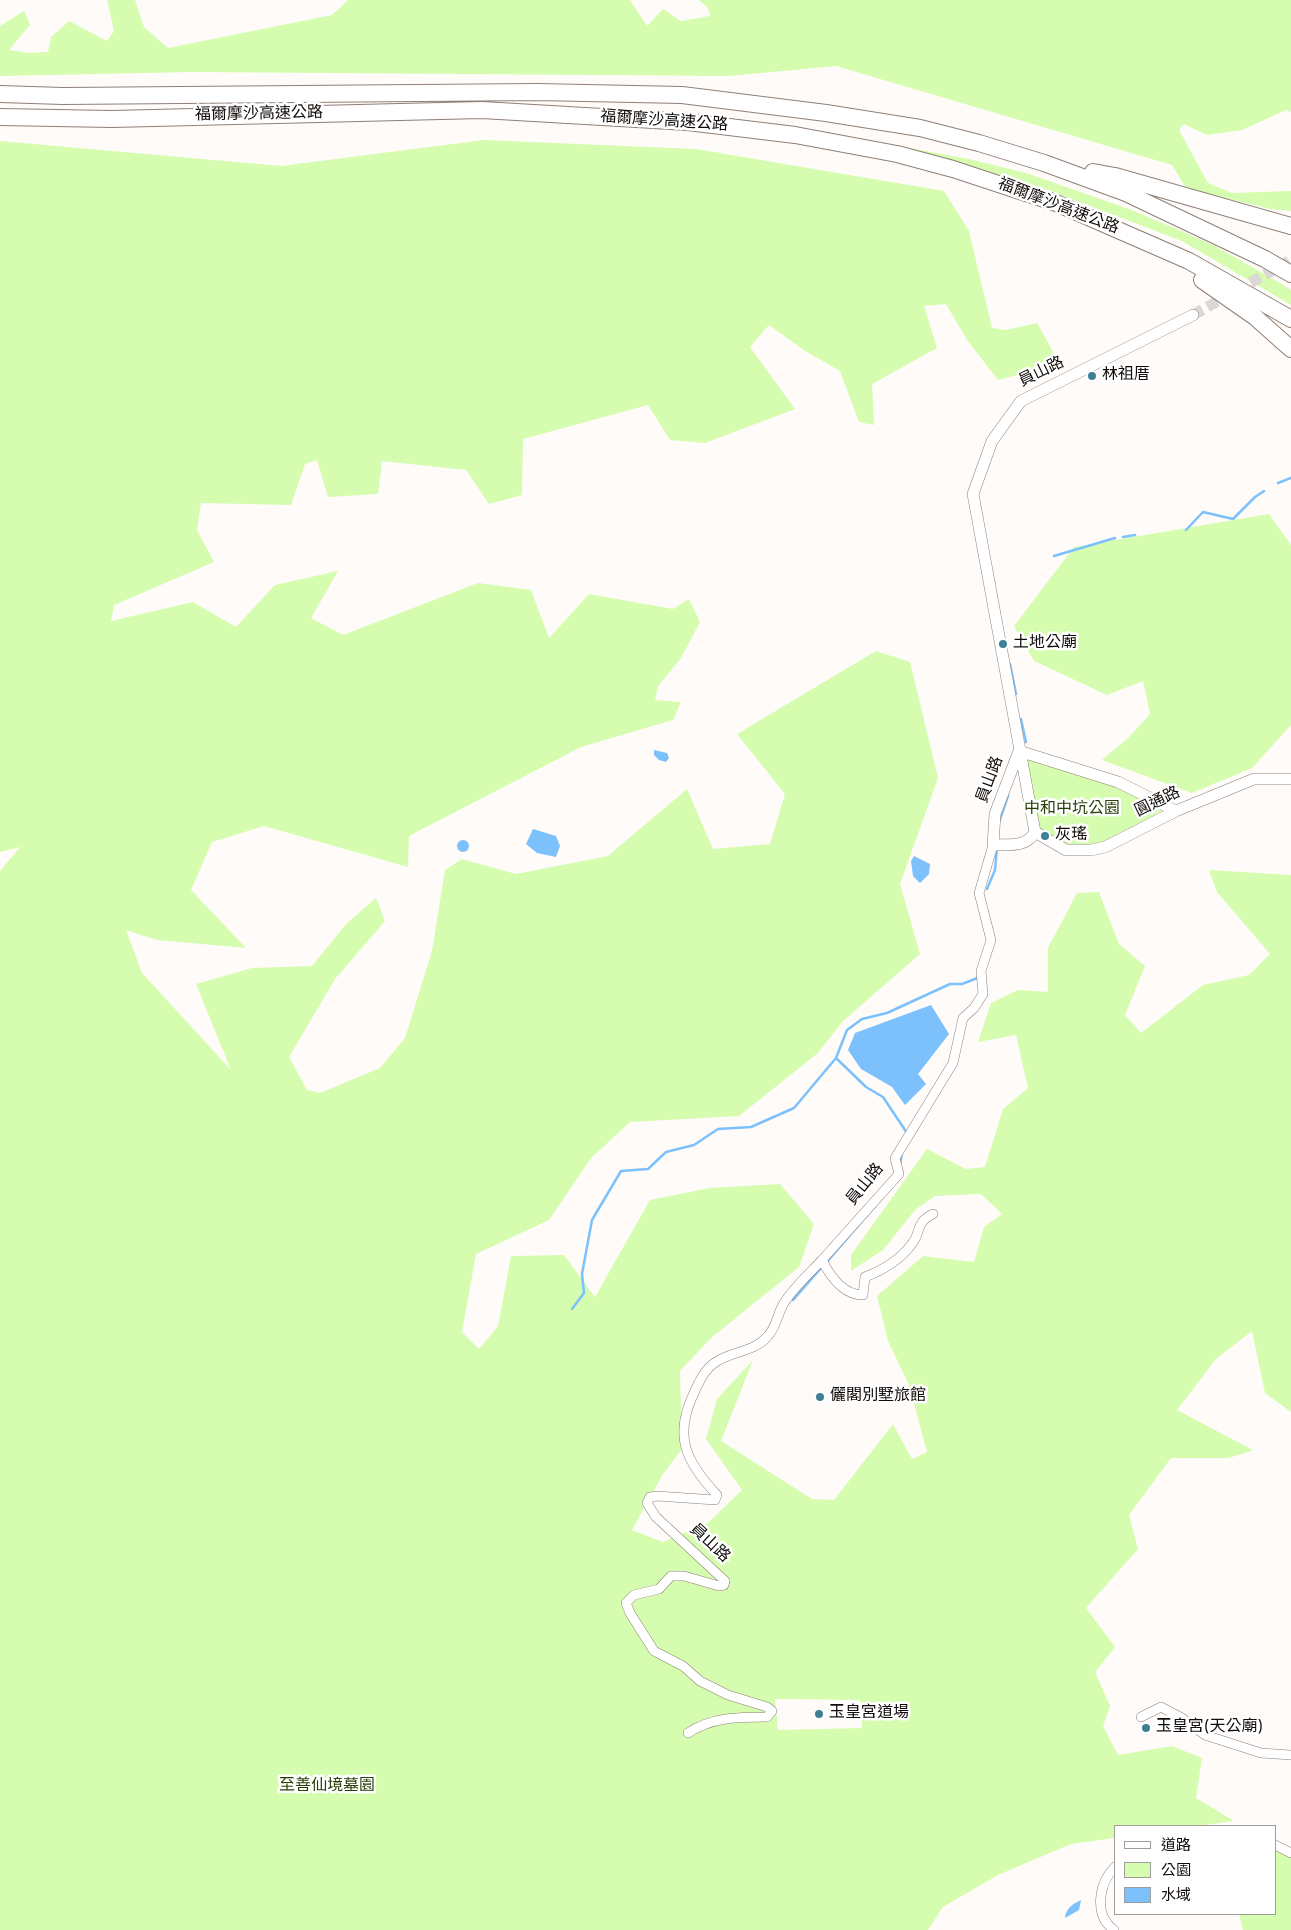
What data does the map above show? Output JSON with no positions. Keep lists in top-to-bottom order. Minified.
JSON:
{"streets":{"highway":["福爾摩沙高速公路"],"street":["員山路","圓通路"]},"parks":["中和中坑公園","至善仙境墓園"],"places":["林祖厝","土地公廟","灰瑤","儷閣別墅旅館","玉皇宮道場","玉皇宮(天公廟)"],"legend":["道路","公園","水域"]}
